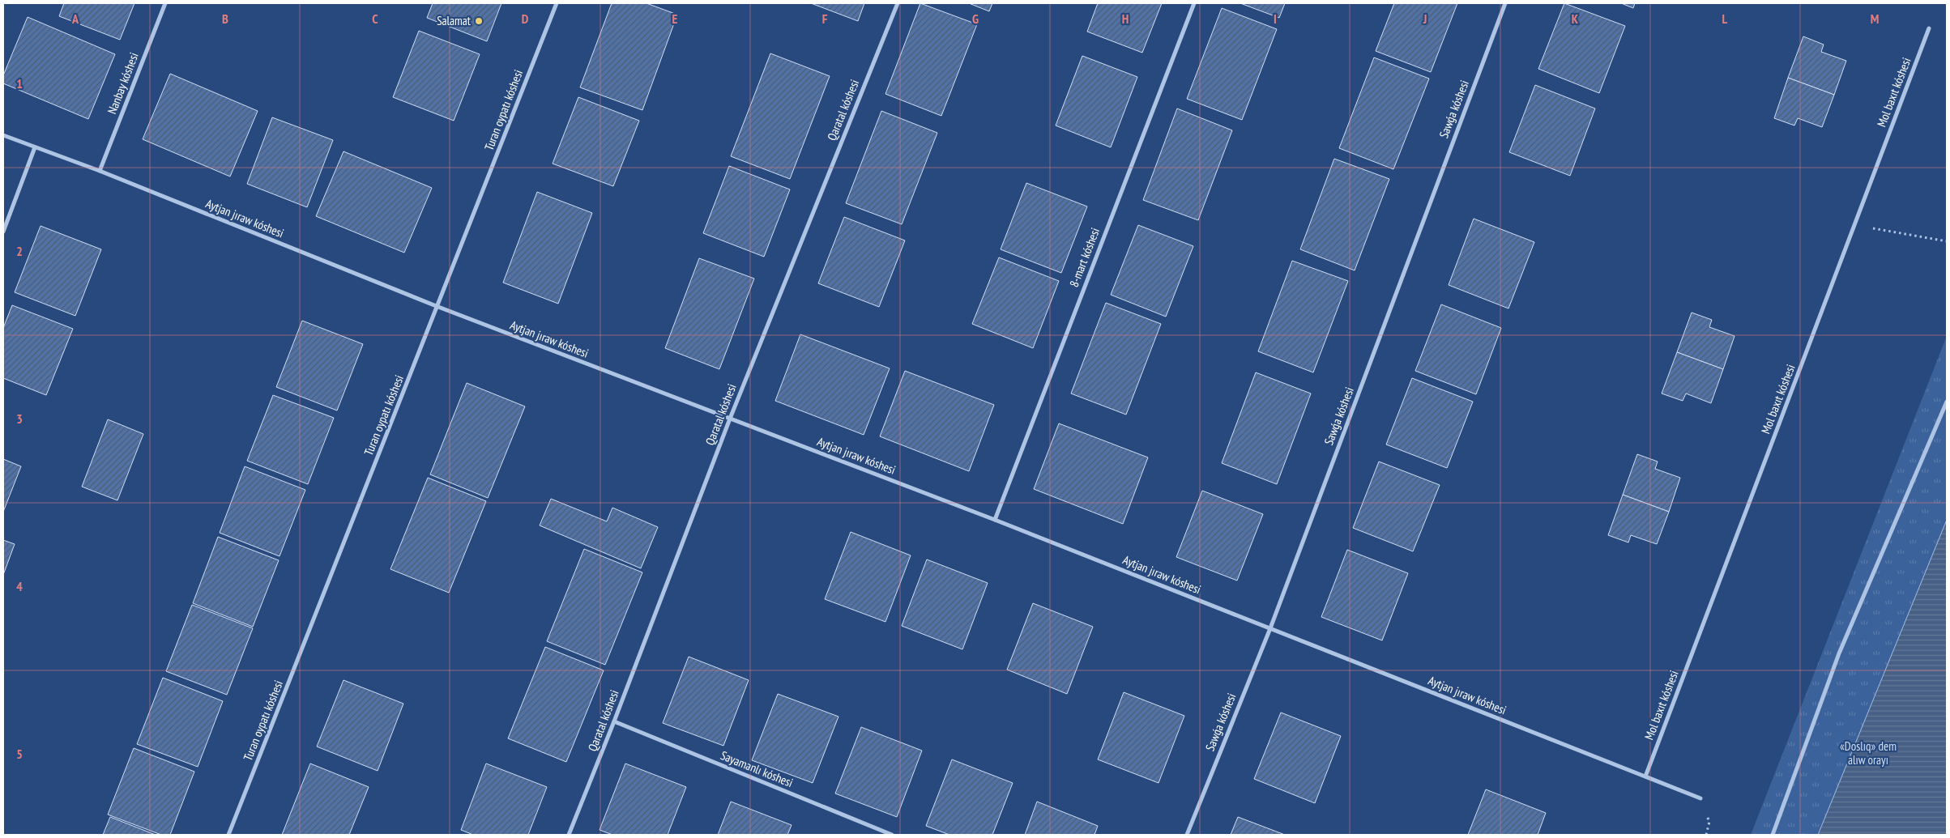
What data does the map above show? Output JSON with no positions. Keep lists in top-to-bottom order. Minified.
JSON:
{"streets":{"street":["Nanbay kóshesi","Mol baxıt kóshesi","Sawǵa kóshesi","Turan oypatı kóshesi","Qaratal kóshesi","Aytjan jıraw kóshesi","8-mart kóshesi","Sayamanlı kóshesi"]},"crossings":[["Nanbay kóshesi","Aytjan jıraw kóshesi"],["Mol baxıt kóshesi","Aytjan jıraw kóshesi"],["Sawǵa kóshesi","Aytjan jıraw kóshesi"],["Turan oypatı kóshesi","Aytjan jıraw kóshesi"],["Qaratal kóshesi","Aytjan jıraw kóshesi"],["Qaratal kóshesi","Sayamanlı kóshesi"],["Aytjan jıraw kóshesi","8-mart kóshesi"]],"parks":["«Doslıq» dem alıw orayı"],"places":["Salamat"],"grid":{"columns":["A","B","C","D","E","F","G","H","I","J","K","L","M"],"rows":["1","2","3","4","5"]}}
